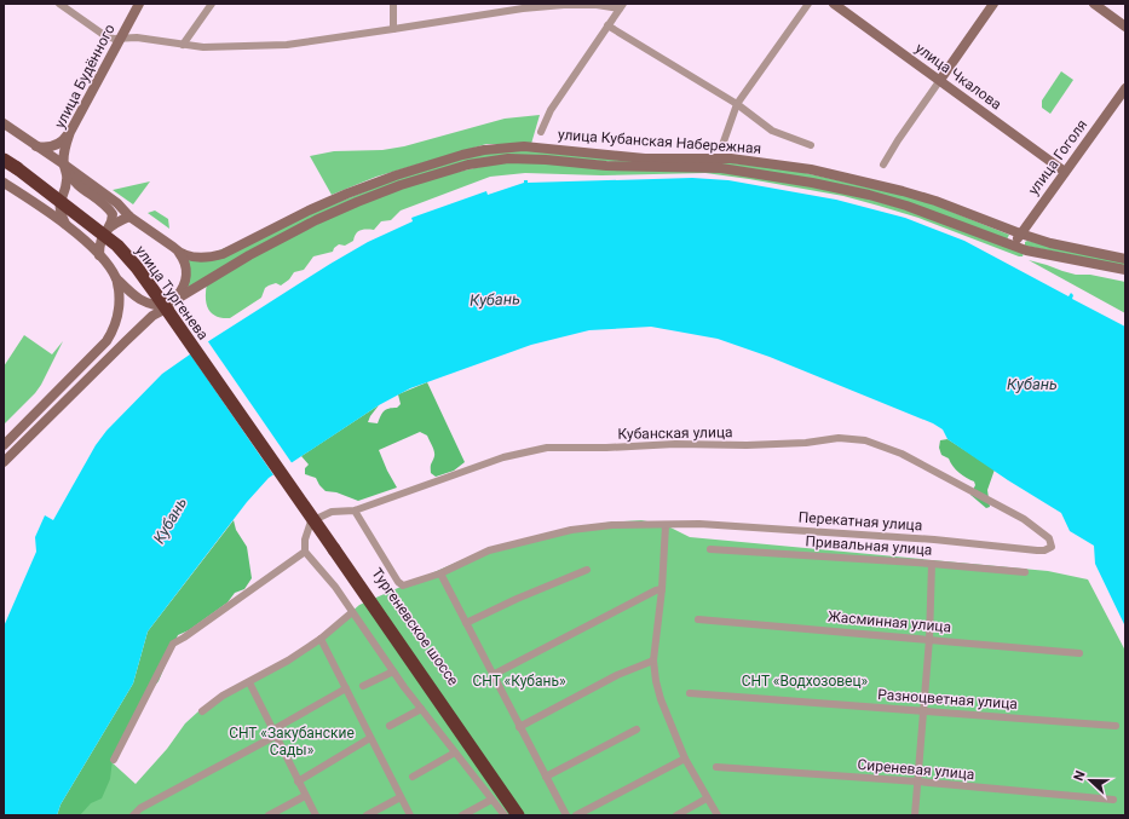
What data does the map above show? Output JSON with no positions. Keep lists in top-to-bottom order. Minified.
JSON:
{"streets":{"highway":["улица Тургенева","Тургеневское шоссе"],"main road":["улица Будённого","улица Чкалова","улица Кубанская Набережная","улица Гоголя"],"street":["Кубанская улица","Перекатная улица","Привальная улица","Жасминная улица","Разноцветная улица","Сиреневая улица"]},"crossings":[["улица Будённого","улица Кубанская Набережная"],["улица Чкалова","улица Гоголя"],["улица Кубанская Набережная","улица Гоголя"],["улица Тургенева","Тургеневское шоссе"],["Кубанская улица","Перекатная улица"]],"water":["Кубань"],"parks":["СНТ «Кубань»","СНТ «Водхозовец»","СНТ «Закубанские Сады»"],"north":"left"}
